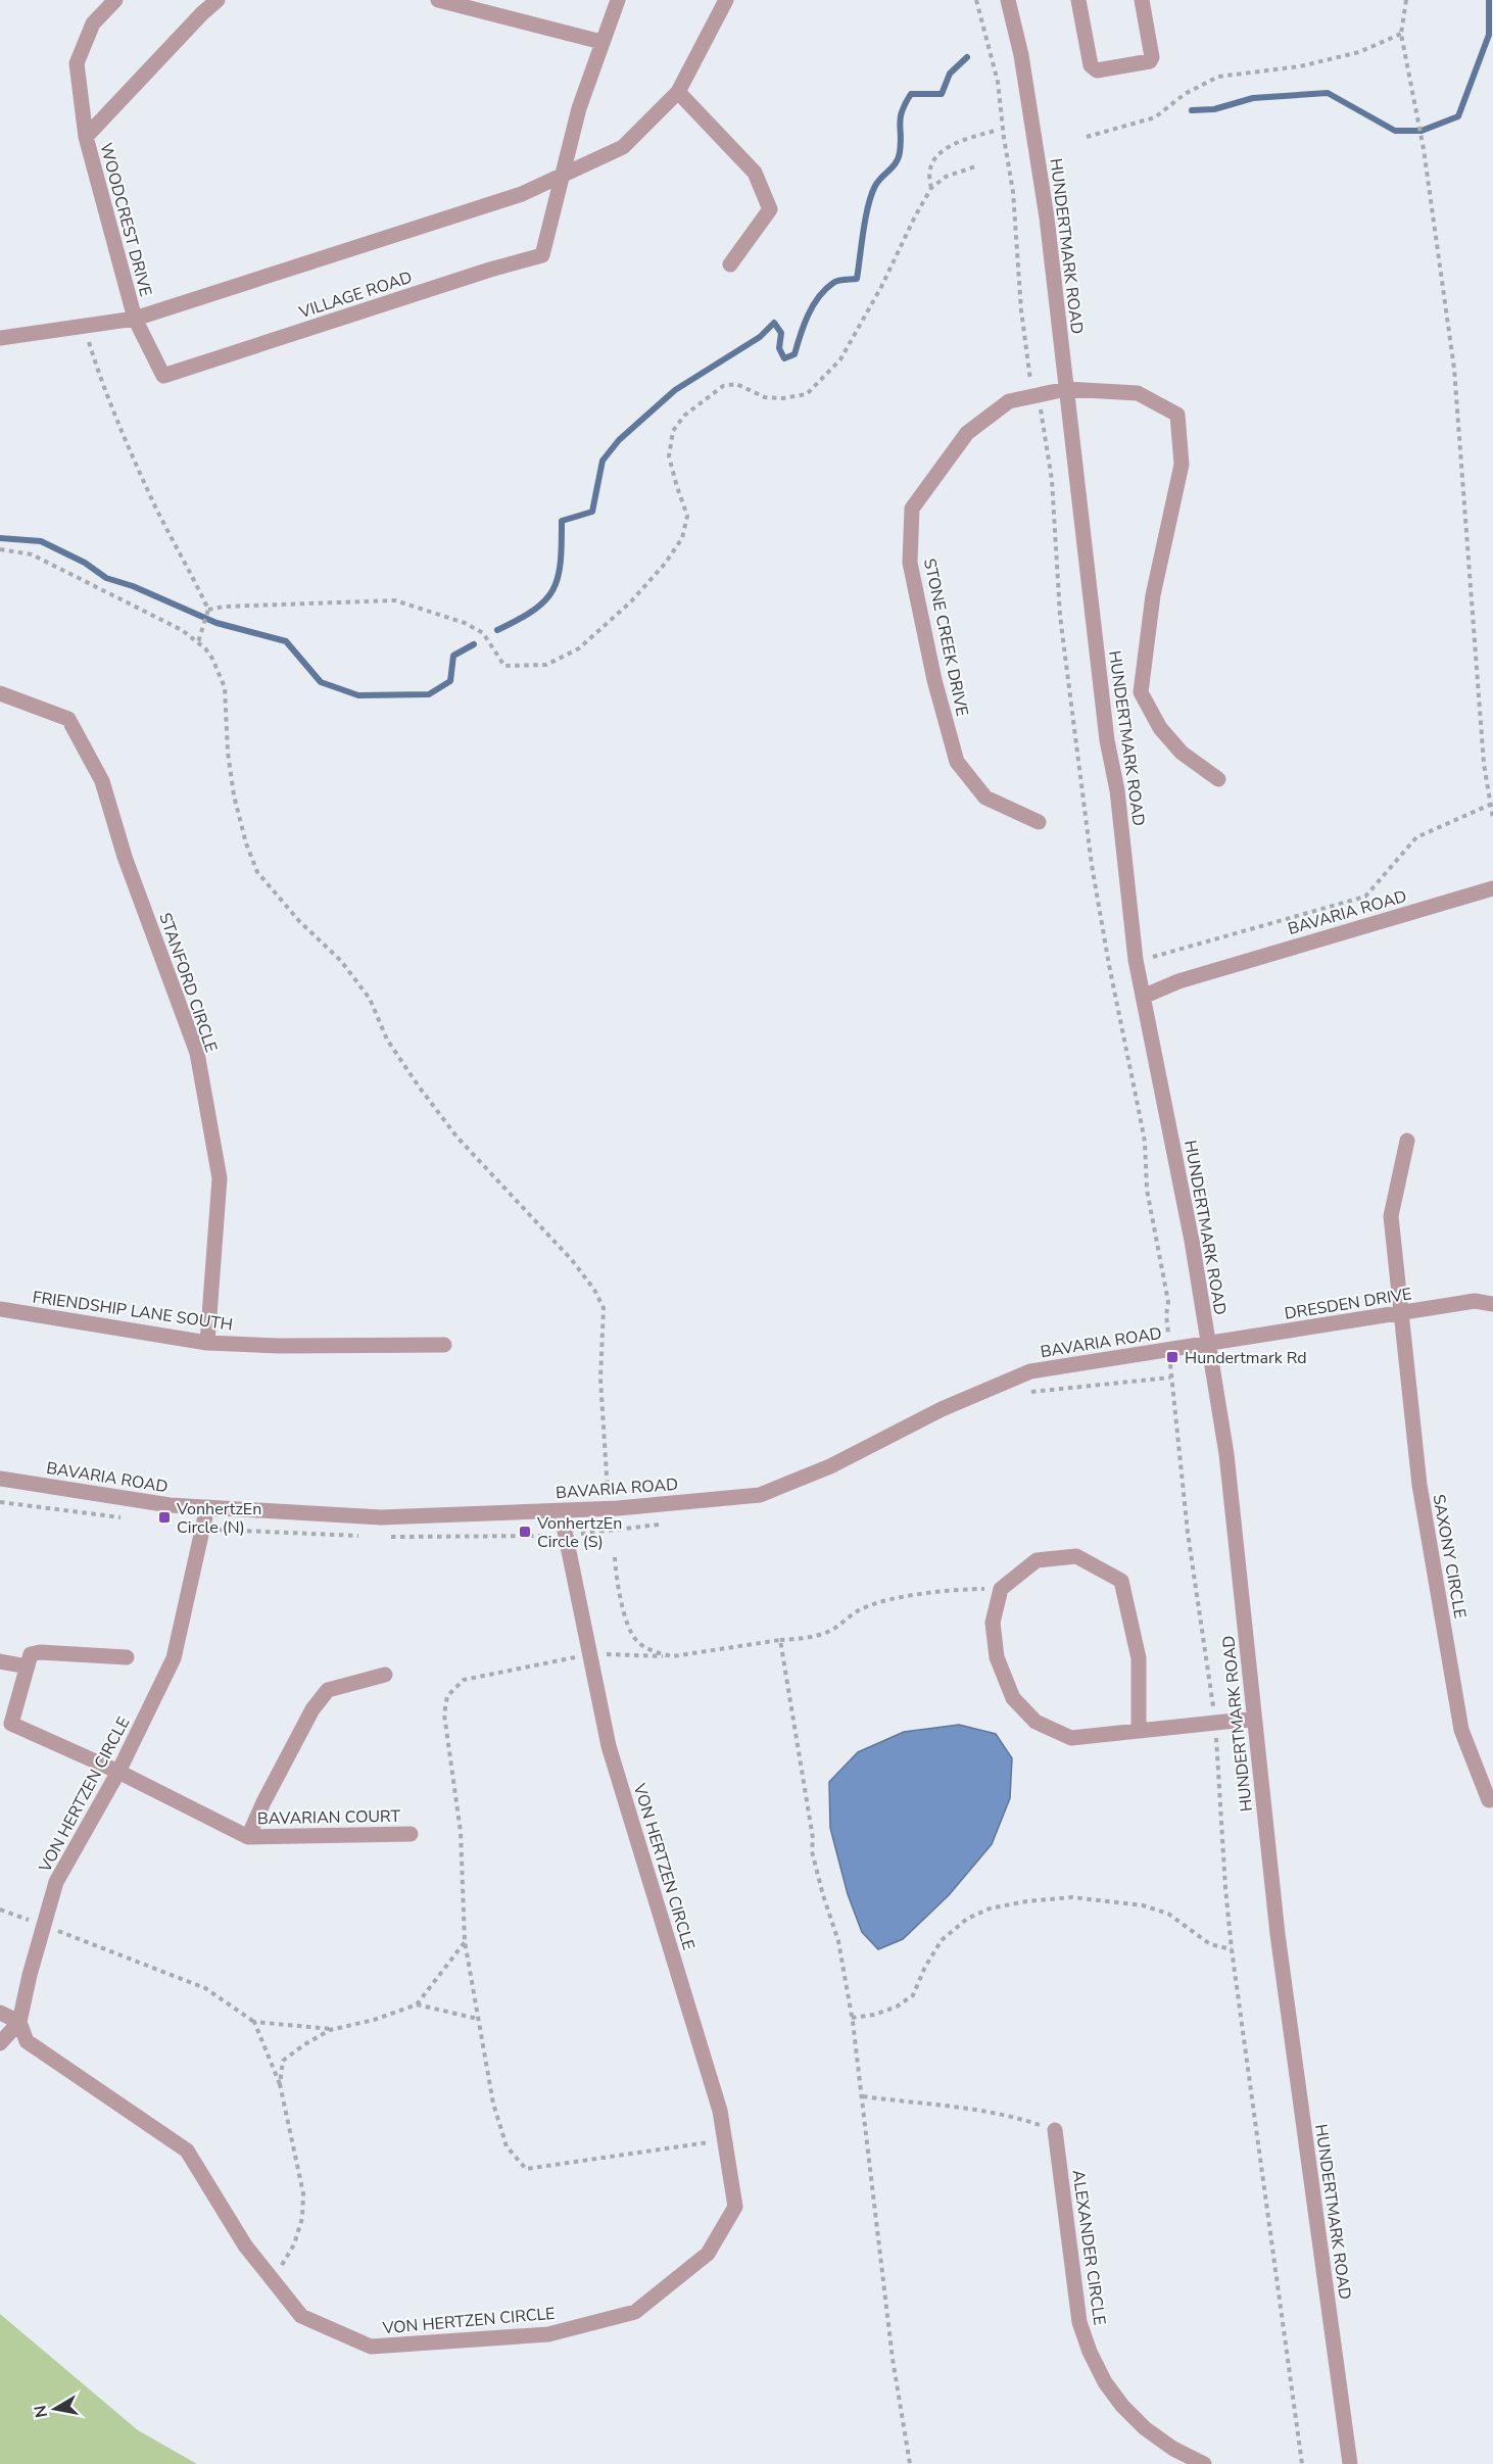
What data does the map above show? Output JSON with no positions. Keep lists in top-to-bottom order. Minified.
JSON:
{"streets":{"street":["WOODCREST DRIVE","HUNDERTMARK ROAD","VILLAGE ROAD","STONE CREEK DRIVE","BAVARIA ROAD","STANFORD CIRCLE","DRESDEN DRIVE","FRIENDSHIP LANE SOUTH","SAXONY CIRCLE","VON HERTZEN CIRCLE","BAVARIAN COURT","ALEXANDER CIRCLE"]},"crossings":[["WOODCREST DRIVE","VILLAGE ROAD"],["HUNDERTMARK ROAD","STONE CREEK DRIVE"],["HUNDERTMARK ROAD","BAVARIA ROAD"],["HUNDERTMARK ROAD","DRESDEN DRIVE"],["BAVARIA ROAD","DRESDEN DRIVE"],["BAVARIA ROAD","VON HERTZEN CIRCLE"],["STANFORD CIRCLE","FRIENDSHIP LANE SOUTH"],["DRESDEN DRIVE","SAXONY CIRCLE"],["VON HERTZEN CIRCLE","BAVARIAN COURT"]],"places":{"transit":["Hundertmark Rd","VonhertzEn Circle (N)","VonhertzEn Circle (S)"]},"north":"left"}
